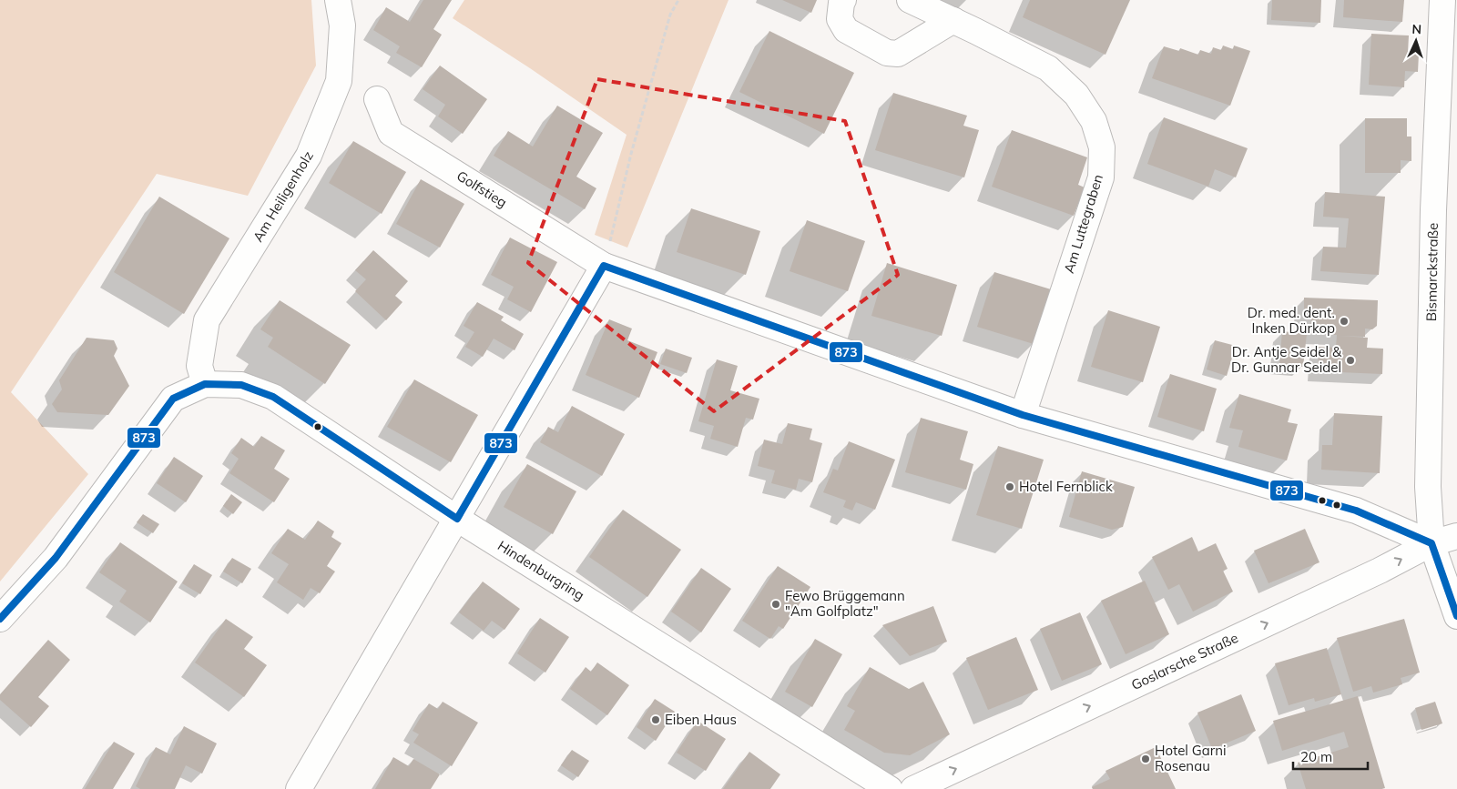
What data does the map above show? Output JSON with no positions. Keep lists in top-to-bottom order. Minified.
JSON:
{"streets":{"street":["Golfstieg","Am Heiligenholz","Am Luttegraben","Bismarckstraße","Hindenburgring","Goslarsche Straße"]},"crossings":[["Golfstieg","Am Luttegraben"],["Golfstieg","Bismarckstraße"],["Golfstieg","Goslarsche Straße"],["Am Heiligenholz","Hindenburgring"],["Bismarckstraße","Goslarsche Straße"]],"one_way":["Goslarsche Straße"],"places":["Dr. med. dent. Inken Dürkop","Dr. Antje Seidel & Dr. Gunnar Seidel","Hotel Fernblick","Fewo Brüggemann \"Am Golfplatz\"","Eiben Haus","Hotel Garni Rosenau"],"lines":["transit line 873"],"scale_bar":"20 m","north":"top"}
